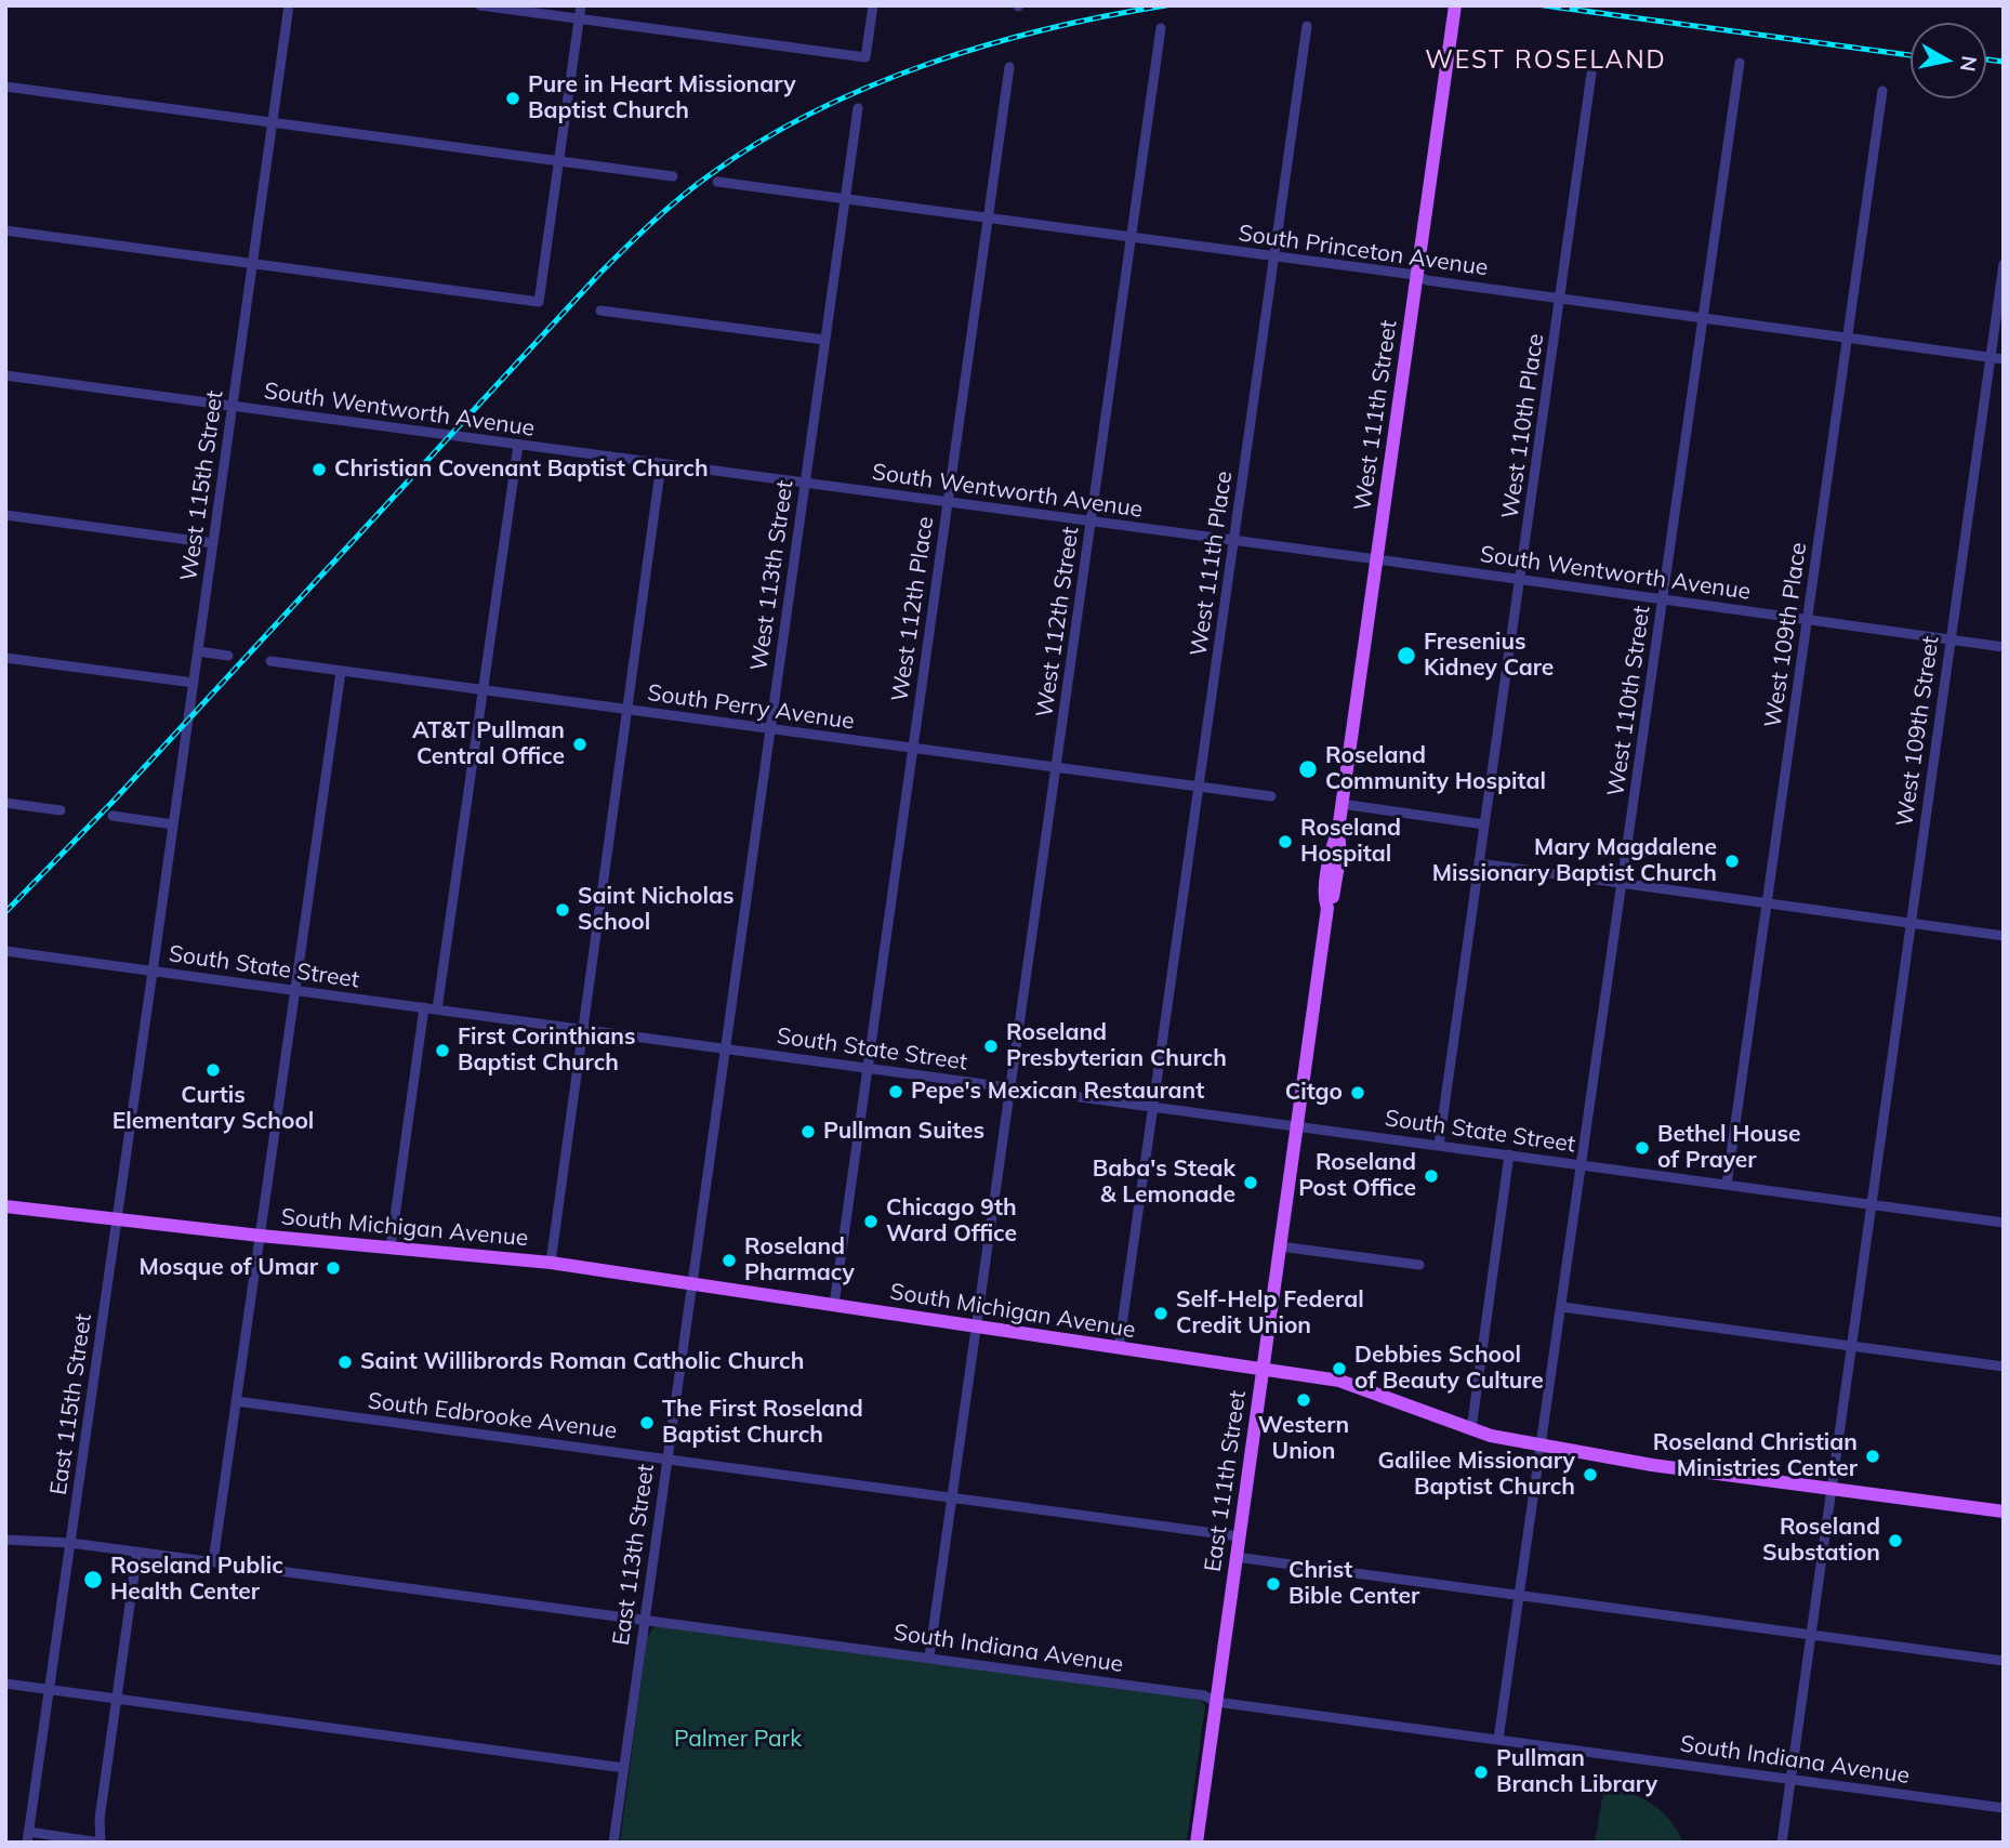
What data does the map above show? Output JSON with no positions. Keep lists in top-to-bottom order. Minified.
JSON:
{"streets":{"main road":["West 111th Street","South Michigan Avenue","East 111th Street"],"street":["South Princeton Avenue","South Wentworth Avenue","West 110th Place","West 115th Street","West 111th Place","West 113th Street","West 112th Place","West 112th Street","West 109th Place","West 110th Street","South Perry Avenue","West 109th Street","South State Street","East 115th Street","South Edbrooke Avenue","East 113th Street","South Indiana Avenue"]},"crossings":[["South Princeton Avenue","West 111th Street"],["South Princeton Avenue","West 110th Place"],["South Princeton Avenue","West 111th Place"],["South Princeton Avenue","West 113th Street"],["South Princeton Avenue","West 112th Place"],["South Princeton Avenue","West 112th Street"],["South Princeton Avenue","West 109th Place"],["South Princeton Avenue","West 110th Street"],["South Princeton Avenue","West 109th Street"],["South Wentworth Avenue","West 111th Street"],["South Wentworth Avenue","West 110th Place"],["South Wentworth Avenue","West 115th Street"],["South Wentworth Avenue","West 111th Place"],["South Wentworth Avenue","West 113th Street"],["South Wentworth Avenue","West 112th Place"],["South Wentworth Avenue","West 112th Street"],["South Wentworth Avenue","West 109th Place"],["South Wentworth Avenue","West 110th Street"],["South Wentworth Avenue","West 109th Street"],["West 111th Street","South State Street"],["West 111th Street","East 111th Street"],["West 110th Place","South State Street"],["West 115th Street","South State Street"],["West 115th Street","East 115th Street"],["West 111th Place","South Perry Avenue"],["West 111th Place","South State Street"],["West 111th Place","South Michigan Avenue"],["West 113th Street","South Perry Avenue"],["West 113th Street","South State Street"],["West 113th Street","East 113th Street"],["West 112th Place","South Perry Avenue"],["West 112th Place","South State Street"],["West 112th Place","South Michigan Avenue"],["West 112th Street","South Perry Avenue"],["West 112th Street","South State Street"],["West 112th Street","South Michigan Avenue"],["West 112th Street","South Edbrooke Avenue"],["West 112th Street","South Indiana Avenue"],["West 109th Place","South State Street"],["West 110th Street","South State Street"],["West 110th Street","South Michigan Avenue"],["West 110th Street","South Indiana Avenue"],["West 109th Street","South State Street"],["West 109th Street","South Michigan Avenue"],["West 109th Street","South Indiana Avenue"],["South State Street","East 115th Street"],["South State Street","East 111th Street"],["South State Street","East 113th Street"],["South Michigan Avenue","East 115th Street"],["South Michigan Avenue","East 111th Street"],["South Michigan Avenue","East 113th Street"],["East 115th Street","South Indiana Avenue"],["South Edbrooke Avenue","East 111th Street"],["South Edbrooke Avenue","East 113th Street"],["East 111th Street","South Indiana Avenue"],["East 113th Street","South Indiana Avenue"]],"districts":["WEST ROSELAND"],"parks":["Palmer Park"],"places":["Pure in Heart Missionary Baptist Church","Christian Covenant Baptist Church","Fresenius Kidney Care","AT&T Pullman Central Office","Roseland Community Hospital","Roseland Hospital","Mary Magdalene Missionary Baptist Church","Saint Nicholas School","Roseland Presbyterian Church","First Corinthians Baptist Church","Curtis Elementary School","Pepe's Mexican Restaurant","Citgo","Pullman Suites","Bethel House of Prayer","Roseland Post Office","Baba's Steak & Lemonade","Chicago 9th Ward Office","Roseland Pharmacy","Mosque of Umar","Self-Help Federal Credit Union","Saint Willibrords Roman Catholic Church","Debbies School of Beauty Culture","Western Union","The First Roseland Baptist Church","Roseland Christian Ministries Center","Galilee Missionary Baptist Church","Roseland Substation","Roseland Public Health Center","Christ Bible Center","Pullman Branch Library"],"north":"right"}
